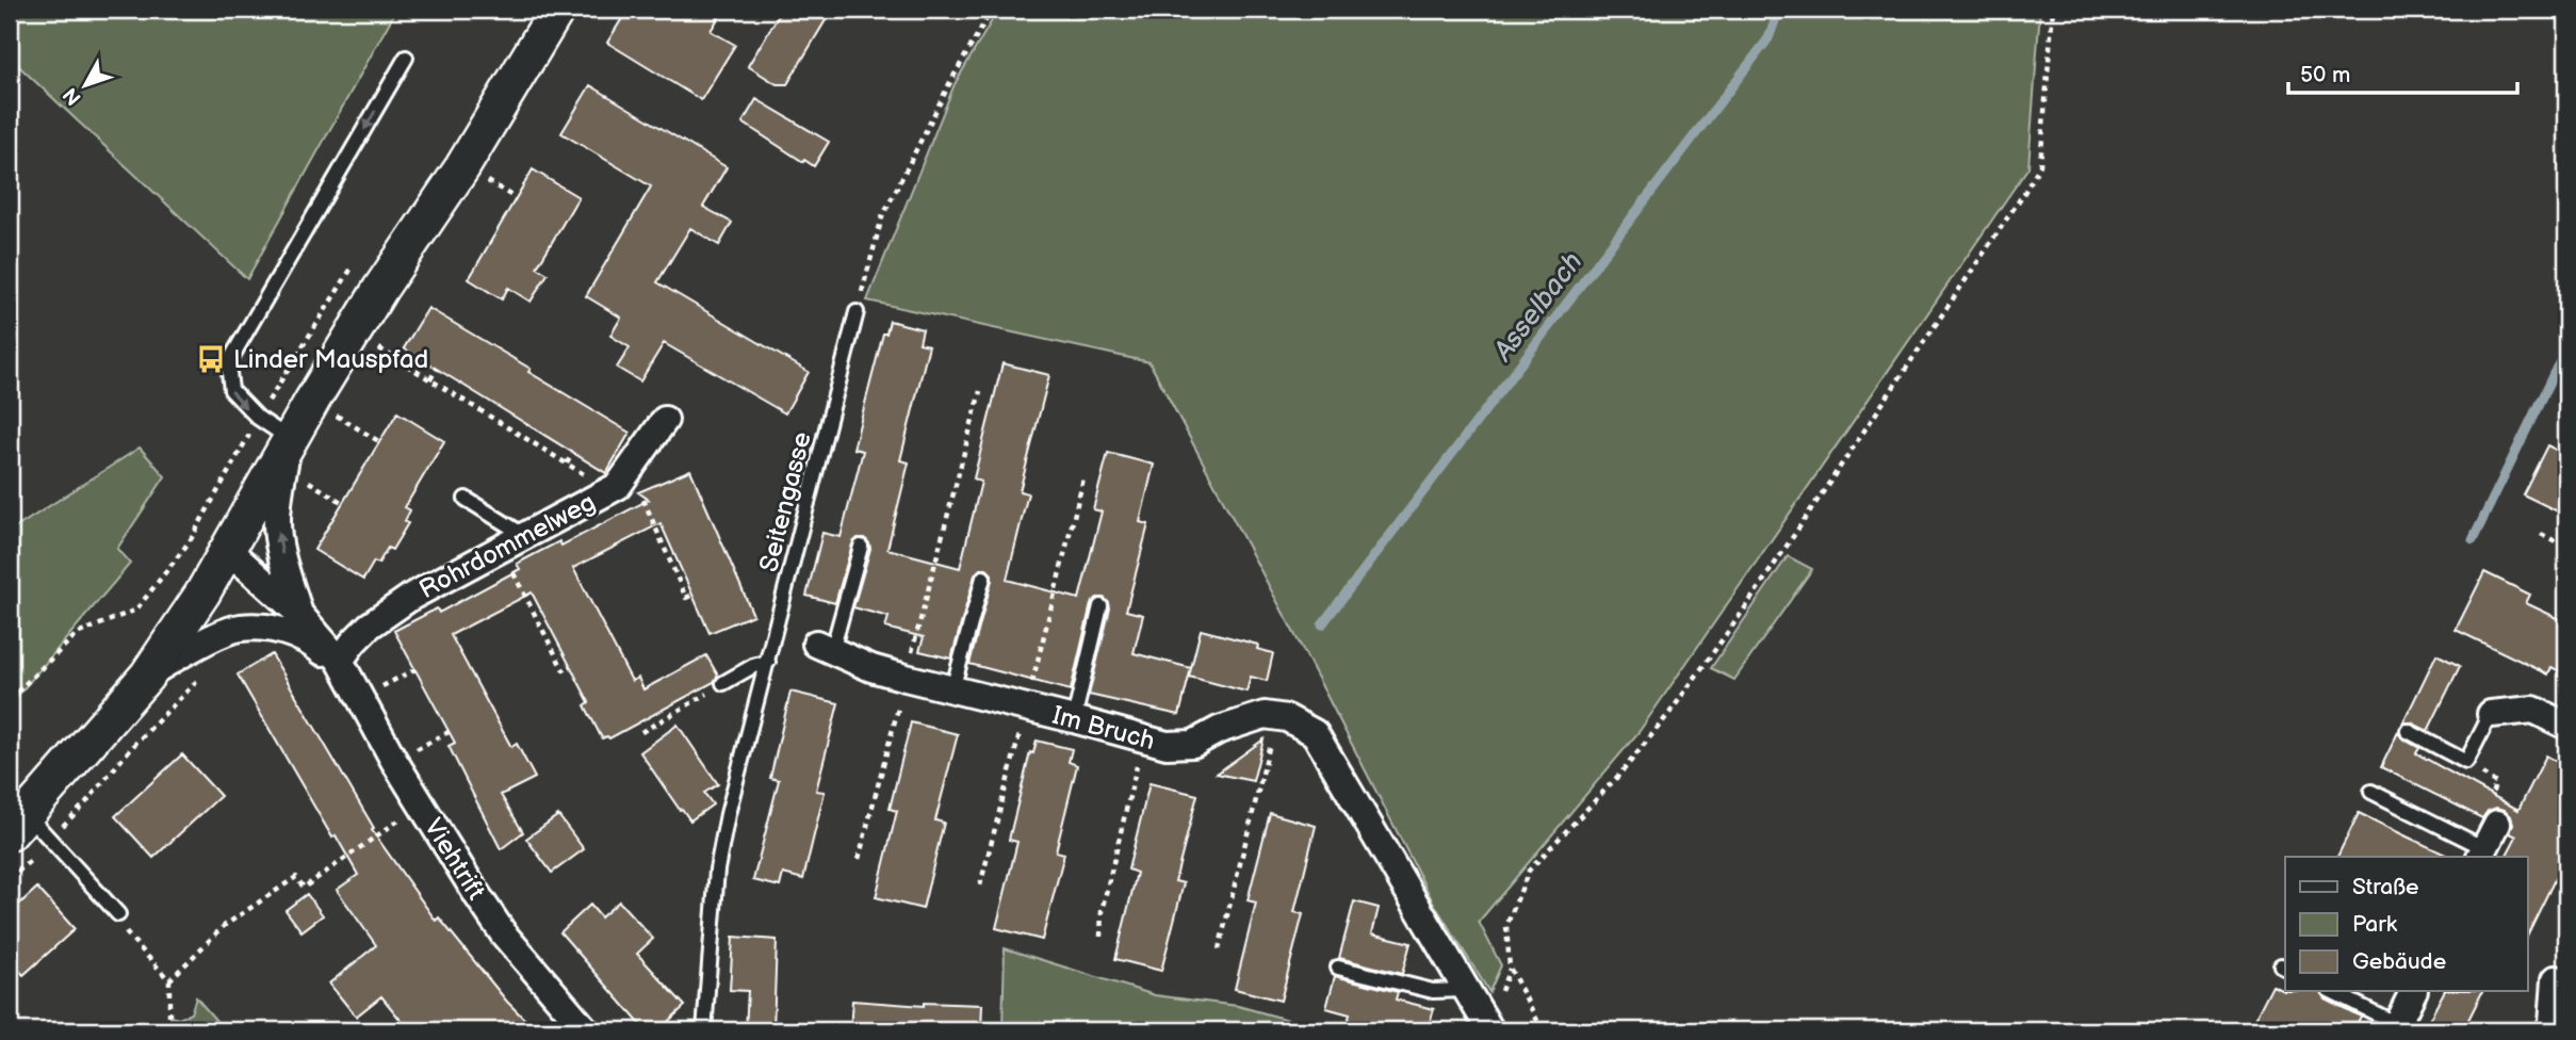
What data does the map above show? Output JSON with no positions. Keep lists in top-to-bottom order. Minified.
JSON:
{"streets":{"street":["Rohrdommelweg","Im Bruch","Viehtrift"],"lane":["Seitengasse"]},"crossings":[["Rohrdommelweg","Viehtrift"]],"water":["Asselbach"],"places":{"bus stop":["Linder Mauspfad"]},"legend":["Straße","Park","Gebäude"],"scale_bar":"50 m","north":"bottom left"}
